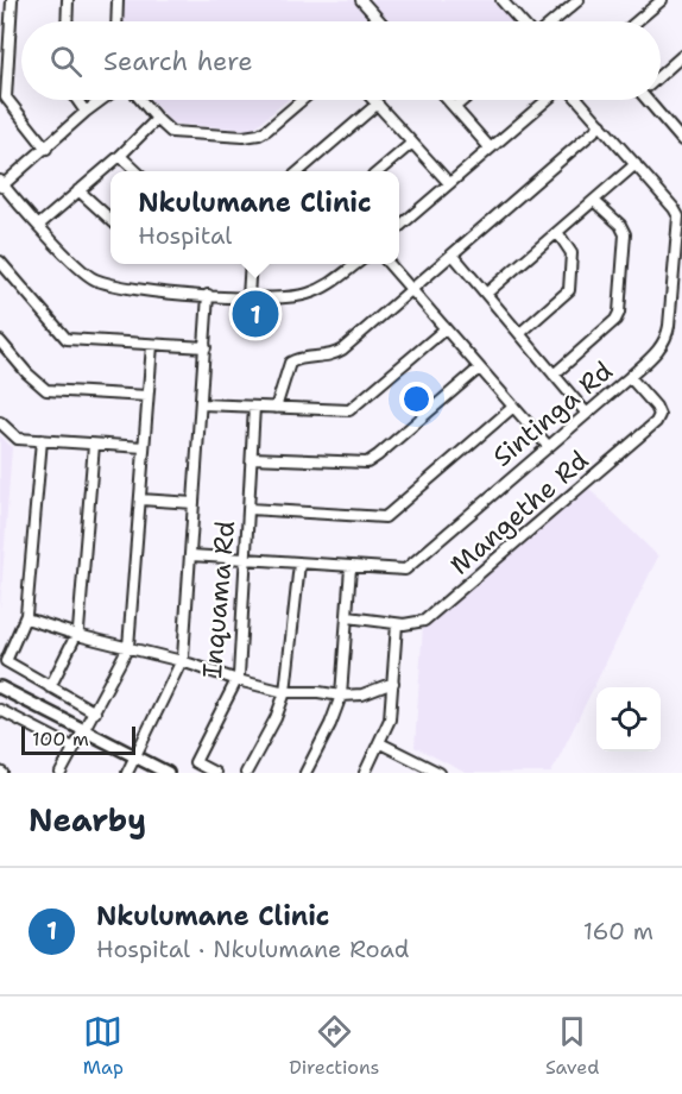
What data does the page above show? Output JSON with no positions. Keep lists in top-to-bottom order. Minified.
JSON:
{"streets":{"street":["Sintinga Rd","Mangethe Rd","Inquama Rd"]},"crossings":[["Sintinga Rd","Mangethe Rd"],["Sintinga Rd","Inquama Rd"]],"scale_bar":"100 m","page":{"search":"Search here","popup":["Nkulumane Clinic","Hospital"],"pins":"1","scale":"100 m","heading":"Nearby","list":[{"mark":"1","name":"Nkulumane Clinic","note":"Hospital · Nkulumane Road","value":"160 m"}],"nav":["Map","Directions","Saved"]}}
